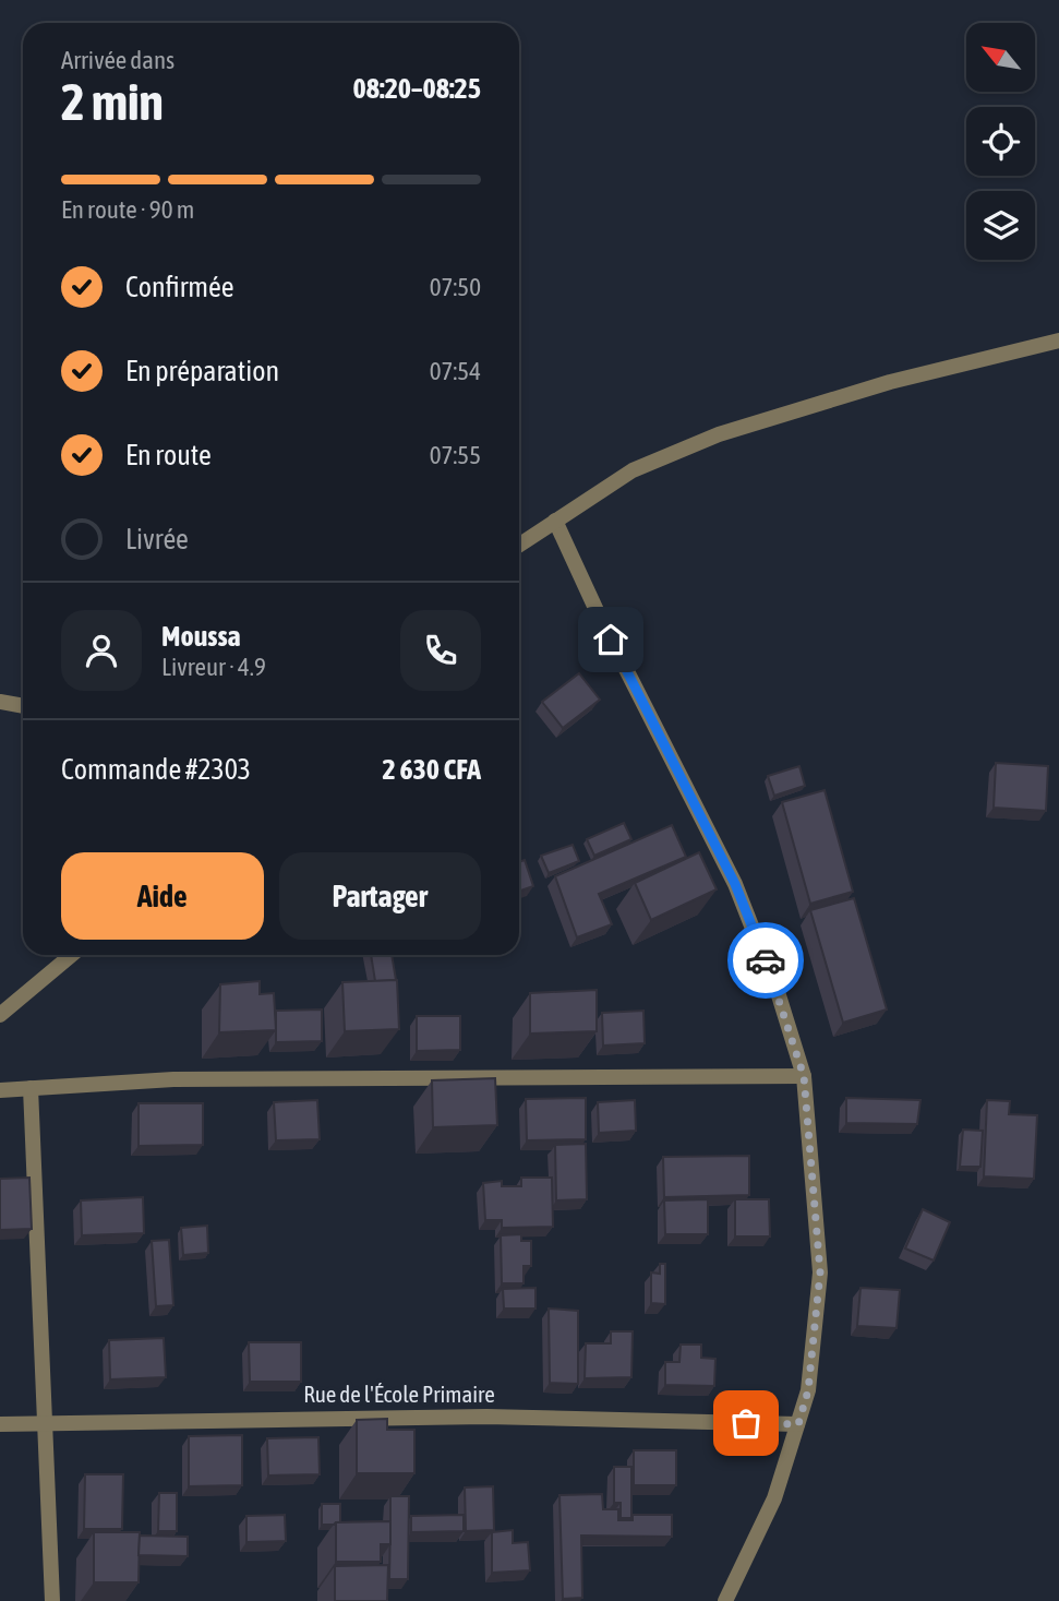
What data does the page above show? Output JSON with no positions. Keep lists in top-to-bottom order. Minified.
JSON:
{"streets":{"street":["Rue de l'École Primaire"]},"north":"top left","page":{"heading":["2 min","Arrivée dans","08:20–08:25"],"panel":["Moussa","Livreur · 4.9","Commande #2303","2 630 CFA"],"bar":"En route · 90 m","list":[["Confirmée","07:50"],["En préparation","07:54"],["En route","07:55"],"Livrée"],"buttons":["Aide","Partager"]}}
